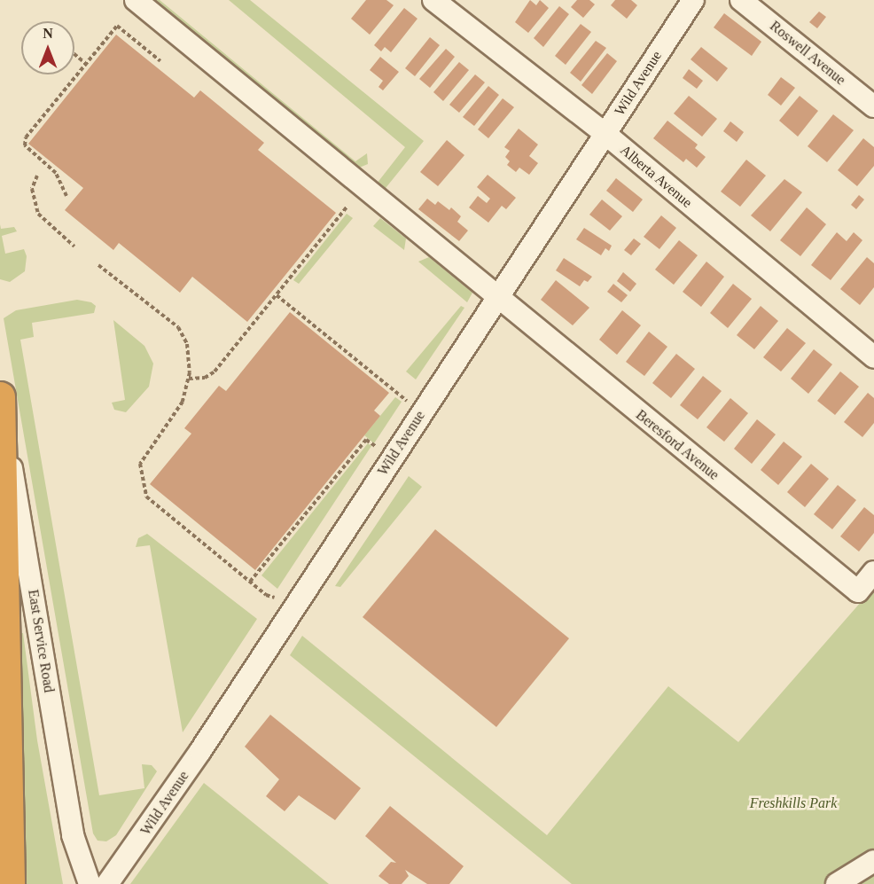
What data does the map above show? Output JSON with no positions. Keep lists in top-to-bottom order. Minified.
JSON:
{"streets":{"street":["Roswell Avenue","Wild Avenue","Alberta Avenue","Beresford Avenue","East Service Road"]},"crossings":[["Wild Avenue","Alberta Avenue"],["Wild Avenue","Beresford Avenue"],["Wild Avenue","East Service Road"]],"parks":["Freshkills Park"],"north":"top"}
